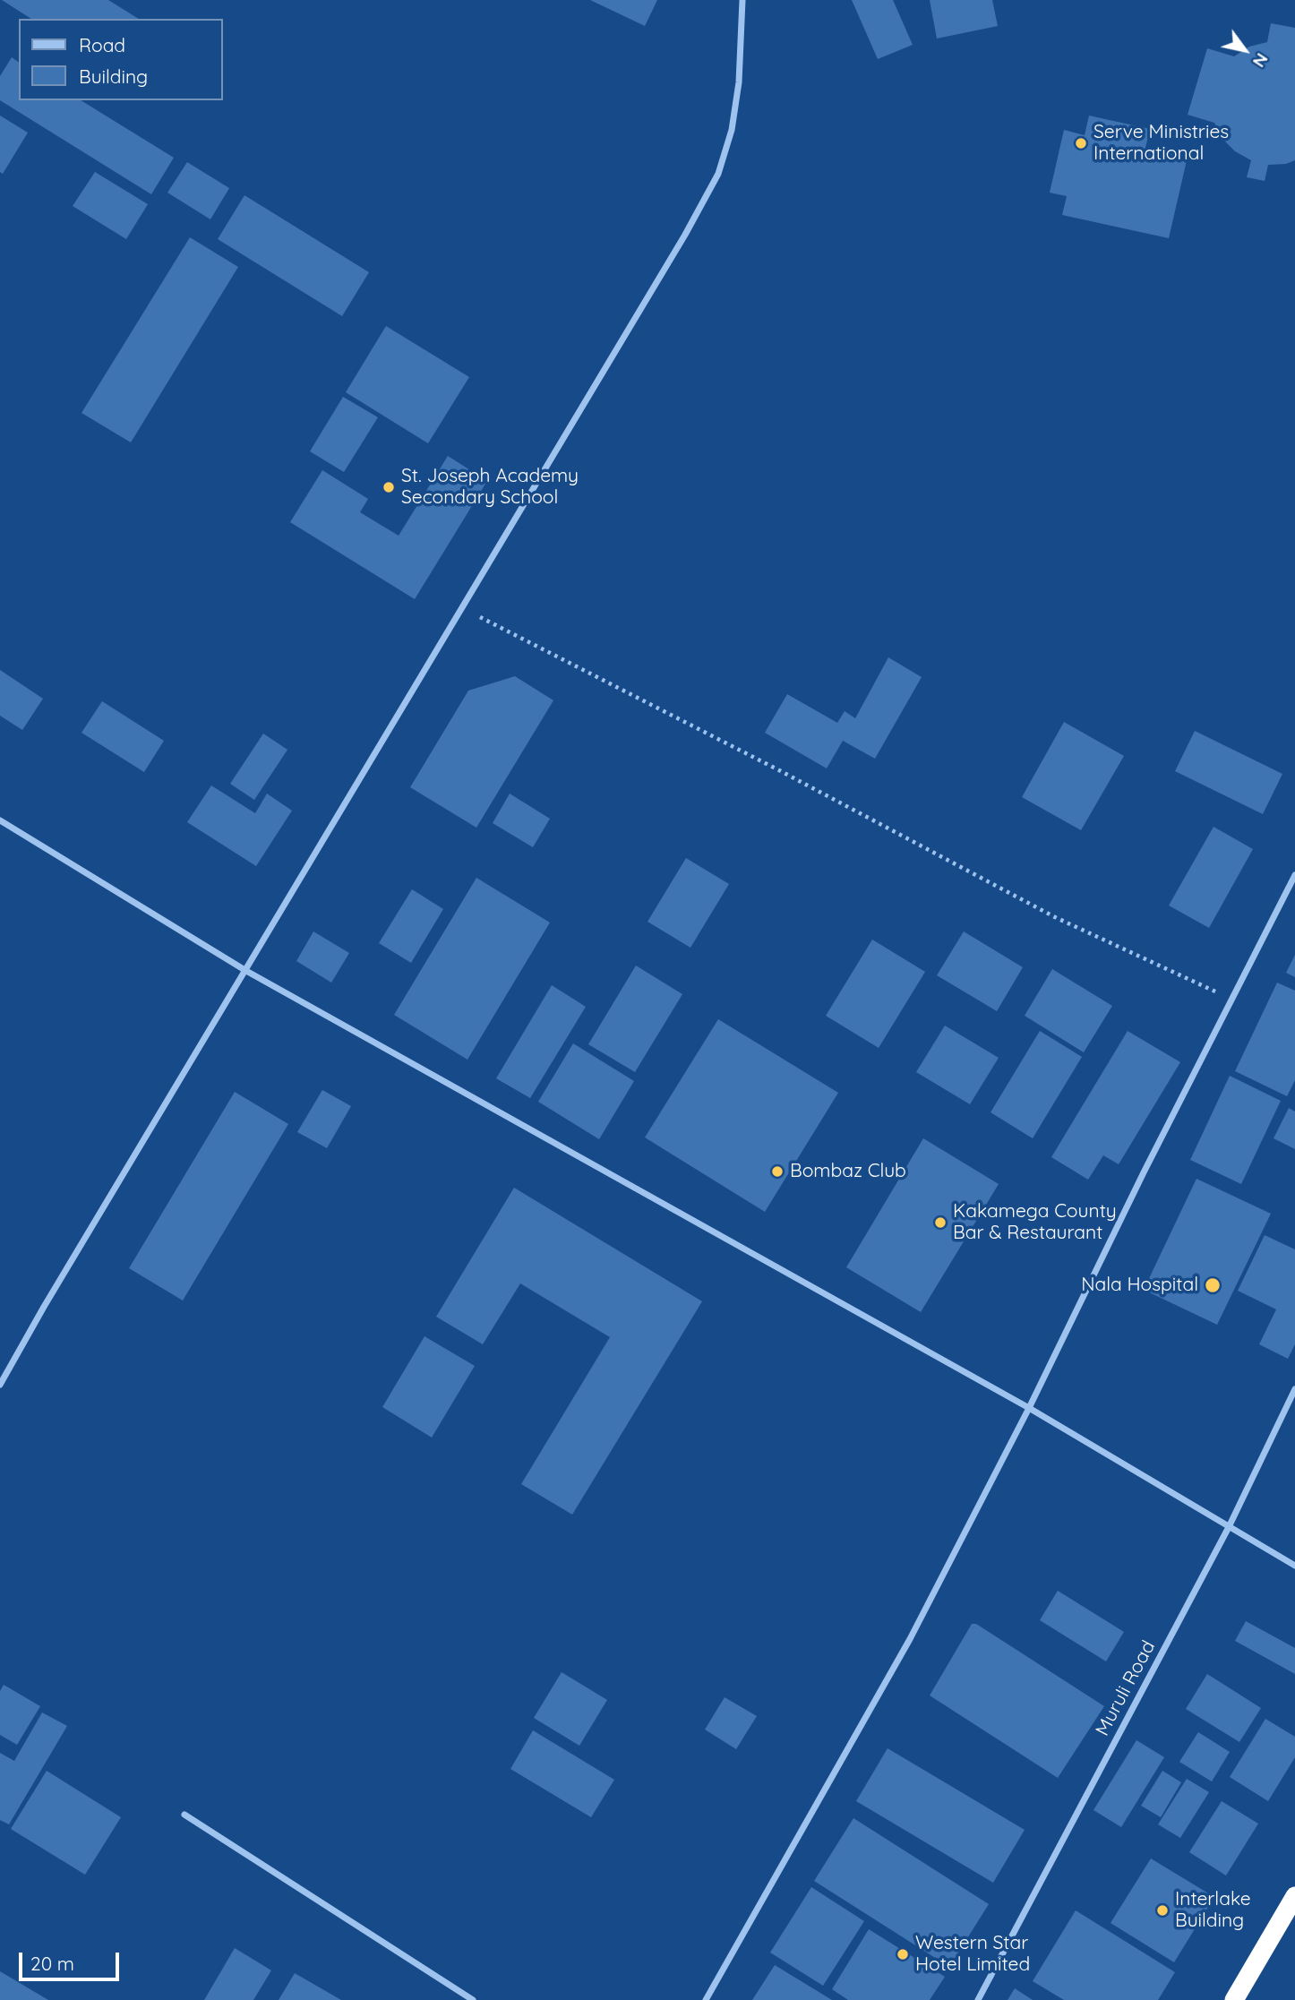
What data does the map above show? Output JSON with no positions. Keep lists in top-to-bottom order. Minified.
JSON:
{"streets":{"street":["Muruli Road"]},"places":["Serve Ministries International","St. Joseph Academy Secondary School","Bombaz Club","Kakamega County Bar & Restaurant","Nala Hospital","Interlake Building","Western Star Hotel Limited"],"legend":["Road","Building"],"scale_bar":"20 m","north":"bottom right"}
